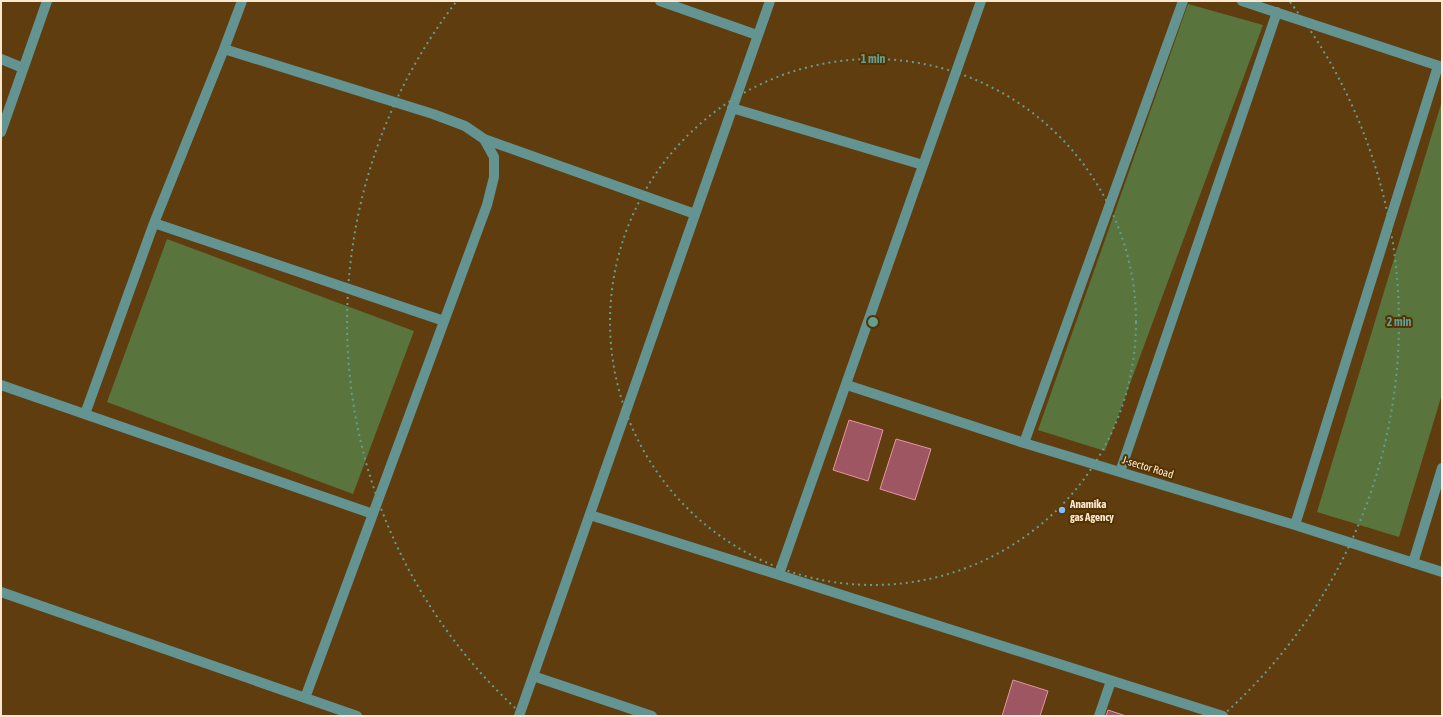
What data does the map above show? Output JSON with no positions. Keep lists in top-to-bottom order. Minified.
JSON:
{"streets":{"street":["J-sector Road"]},"places":["Anamika gas Agency"],"rings":["1 min","2 min"]}
